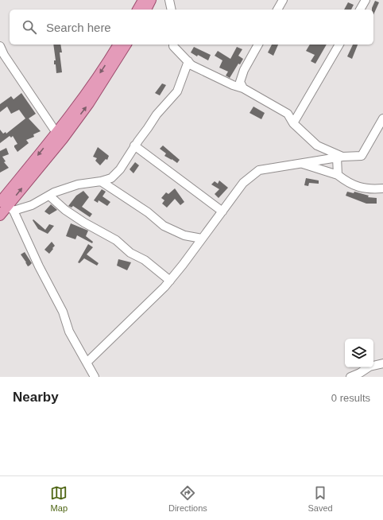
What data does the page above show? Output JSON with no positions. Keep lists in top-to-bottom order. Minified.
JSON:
{"page":{"search":"Search here","heading":["Nearby","0 results"],"nav":["Map","Directions","Saved"]}}
